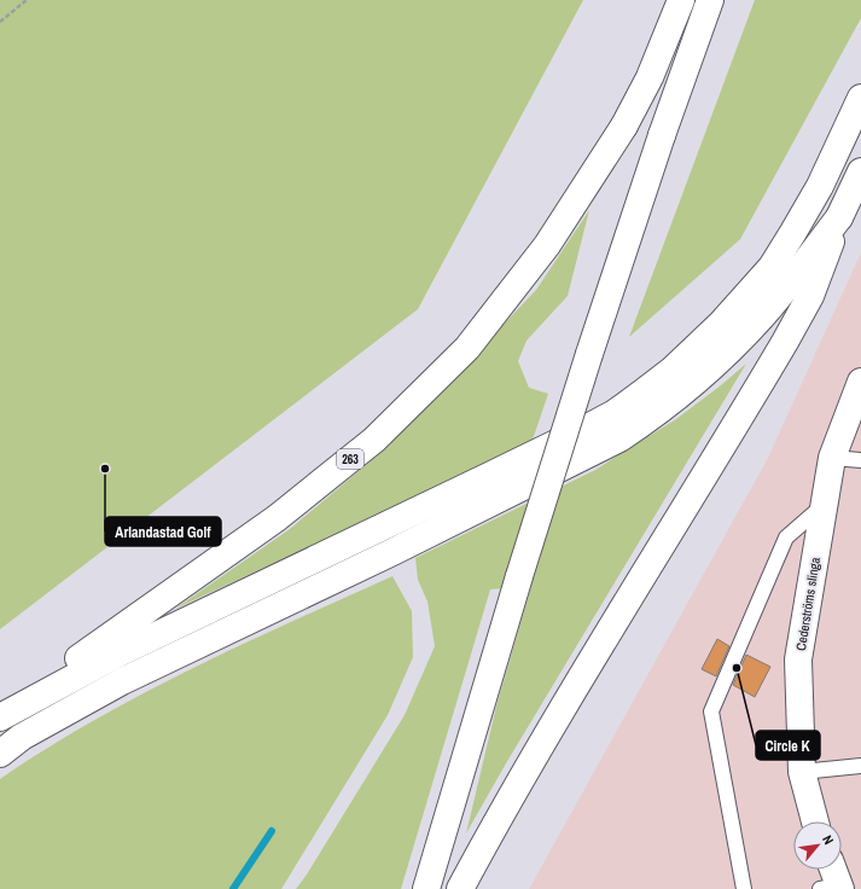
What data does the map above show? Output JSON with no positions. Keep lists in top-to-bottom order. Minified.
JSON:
{"streets":{"main road":["263","Cederströms slinga"]},"places":["Arlandastad Golf","Circle K"],"north":"top right"}
